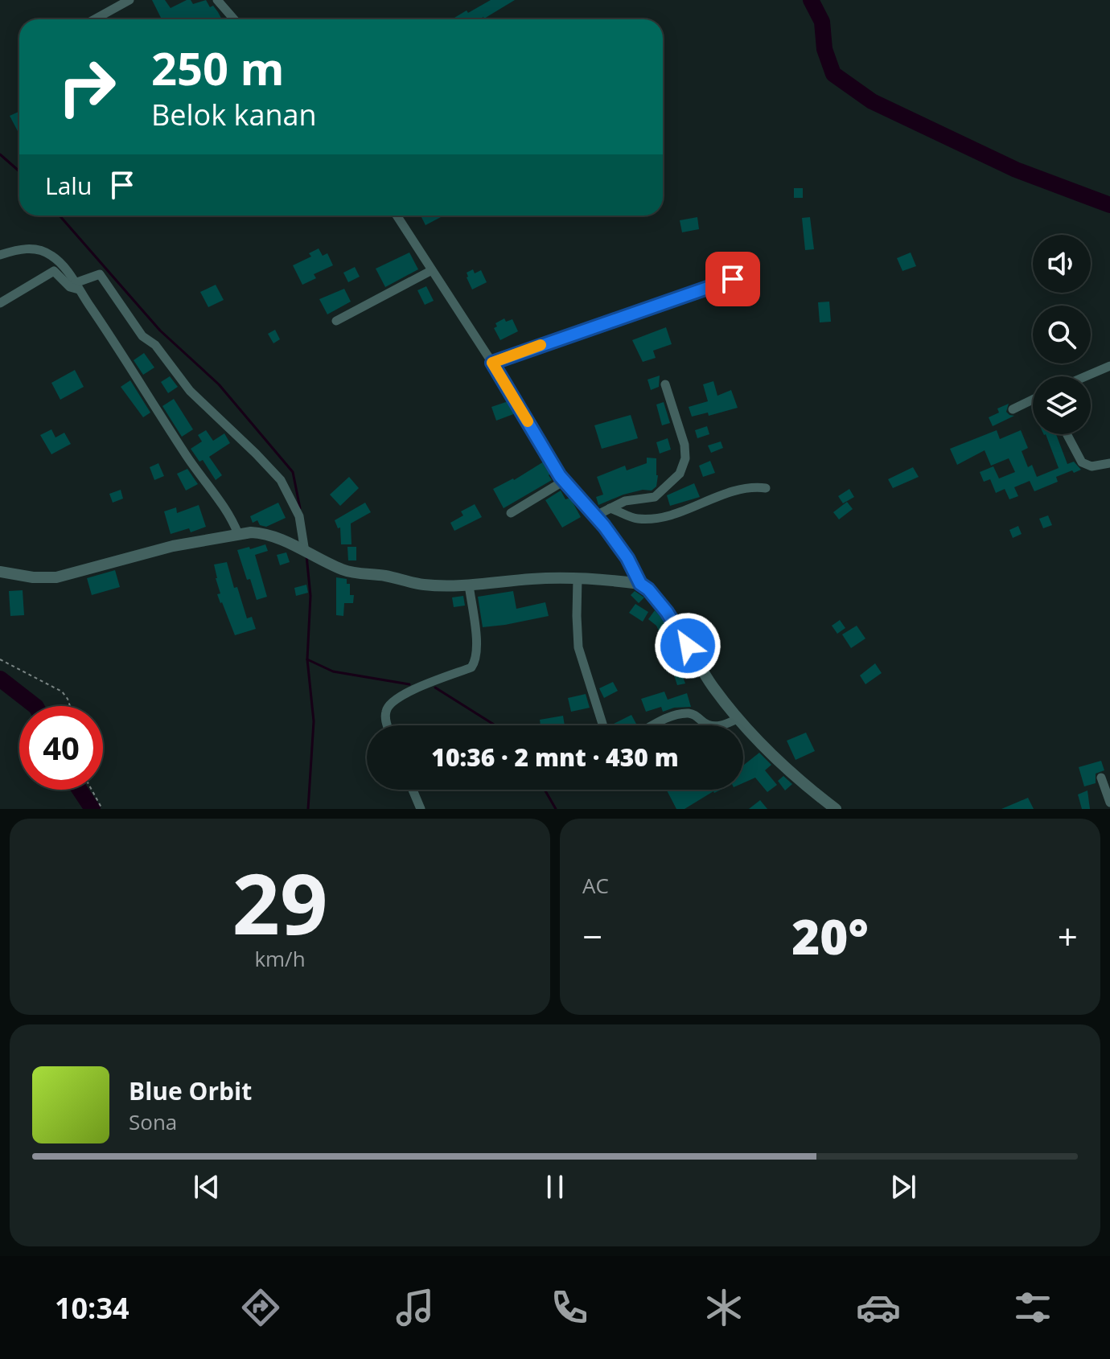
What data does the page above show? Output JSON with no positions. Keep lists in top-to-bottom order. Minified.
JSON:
{"page":{"turn":["250 m","Belok kanan"],"then":"Lalu","limit":"40","trip":"10:36 · 2 mnt · 430 m","tile":[["29","km/h"],"AC"],"heat":["−","20°","+"],"song":["Blue Orbit","Sona"],"tabs":"10:34"}}
